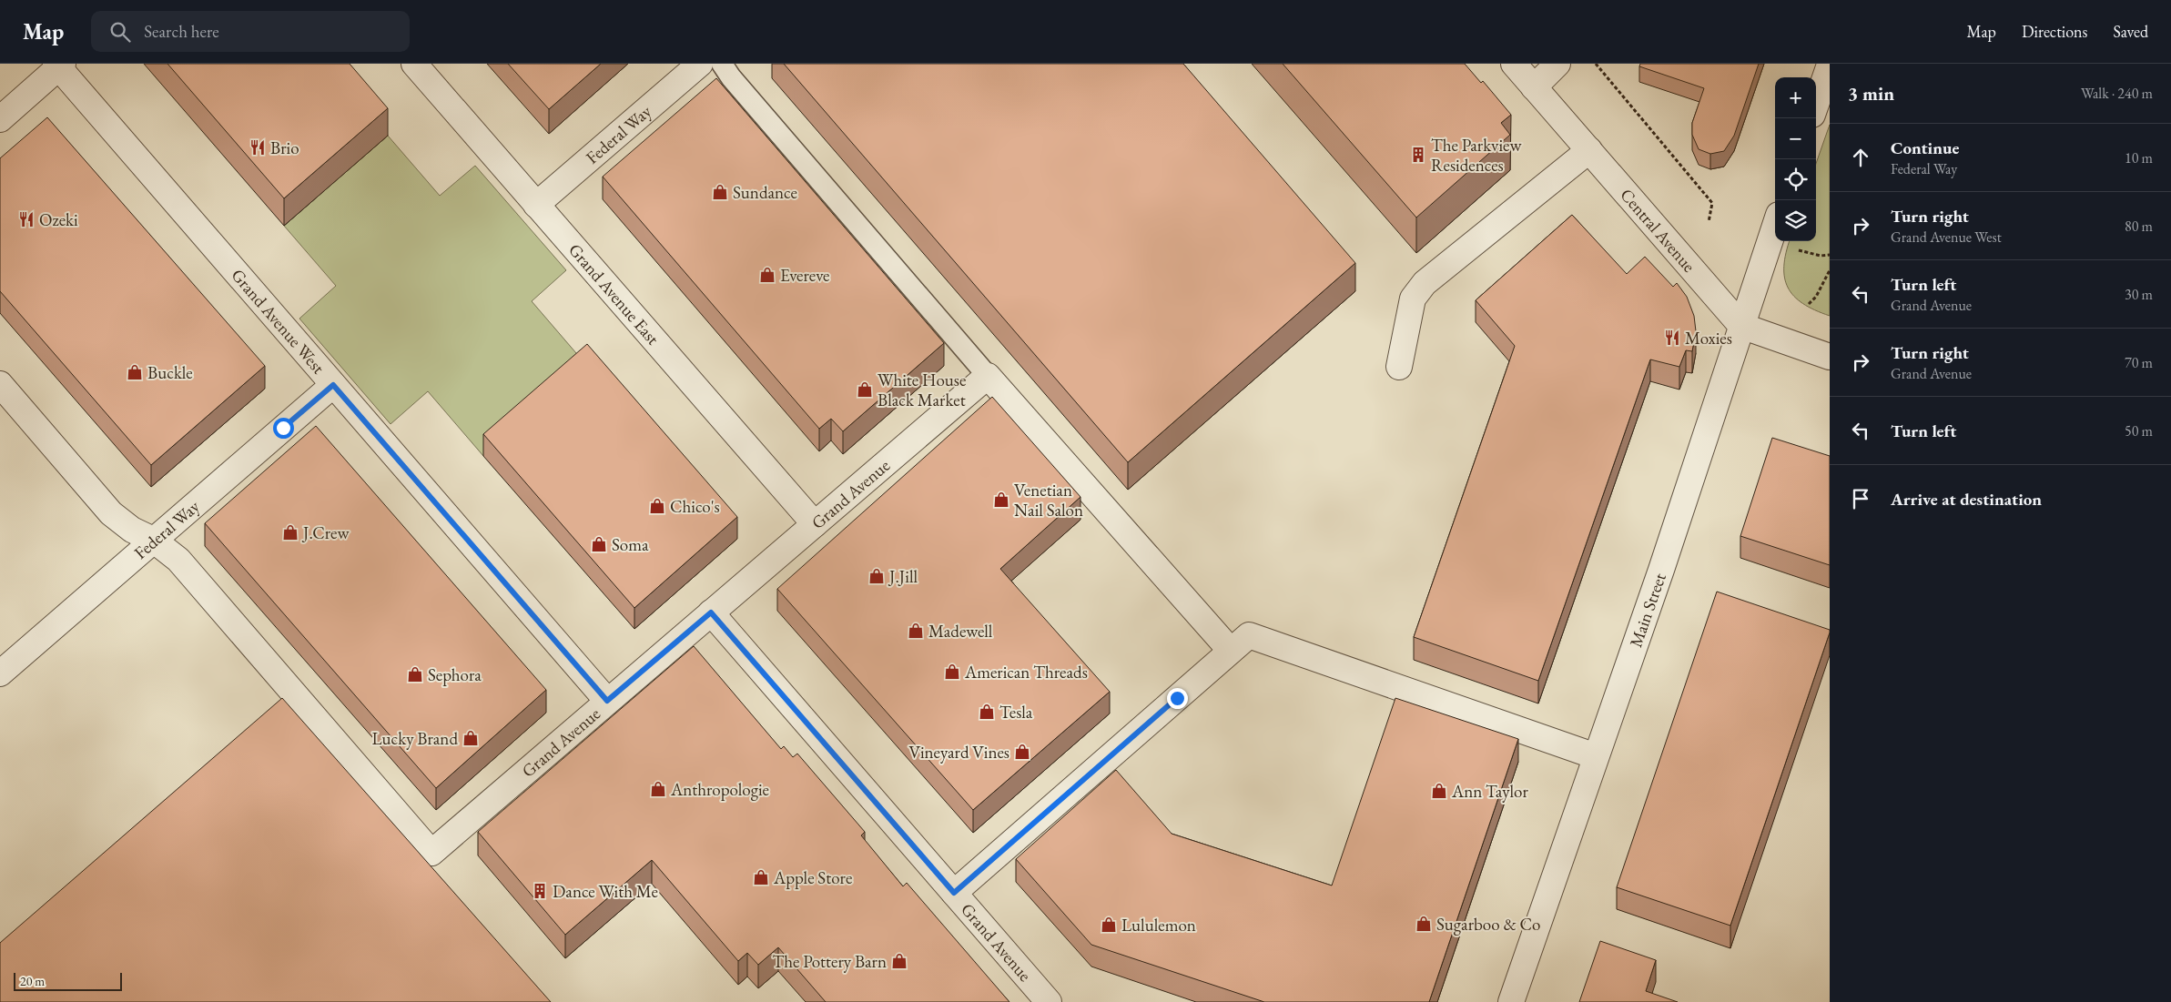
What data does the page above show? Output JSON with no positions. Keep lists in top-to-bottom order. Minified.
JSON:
{"streets":{"street":["Federal Way","Central Avenue","Grand Avenue East","Grand Avenue West","Grand Avenue","Main Street"]},"crossings":[["Federal Way","Grand Avenue East"],["Federal Way","Grand Avenue West"],["Federal Way","Grand Avenue"],["Central Avenue","Main Street"],["Grand Avenue East","Grand Avenue"],["Grand Avenue West","Grand Avenue"]],"places":{"restaurant":["Brio","Ozeki","Moxies"],"building":["The Parkview Residences","Dance With Me"],"shop":["Sundance","Evereve","Buckle","White House Black Market","Venetian Nail Salon","Chico's","J.Crew","Soma","J.Jill","Madewell","American Threads","Sephora","Tesla","Lucky Brand","Vineyard Vines","Anthropologie","Ann Taylor","Apple Store","Sugarboo & Co","Lululemon","The Pottery Barn"]},"scale_bar":"20 m","page":{"header":"Map","search":"Search here","nav":["Map","Directions","Saved"],"heading":["3 min","Walk · 240 m"],"map_buttons":["+","−"],"list":[["Continue","Federal Way","10 m"],["Turn right","Grand Avenue West","80 m"],["Turn left","Grand Avenue","30 m"],["Turn right","Grand Avenue","70 m"],["Turn left","50 m"],"Arrive at destination"],"scale":"20 m"}}
